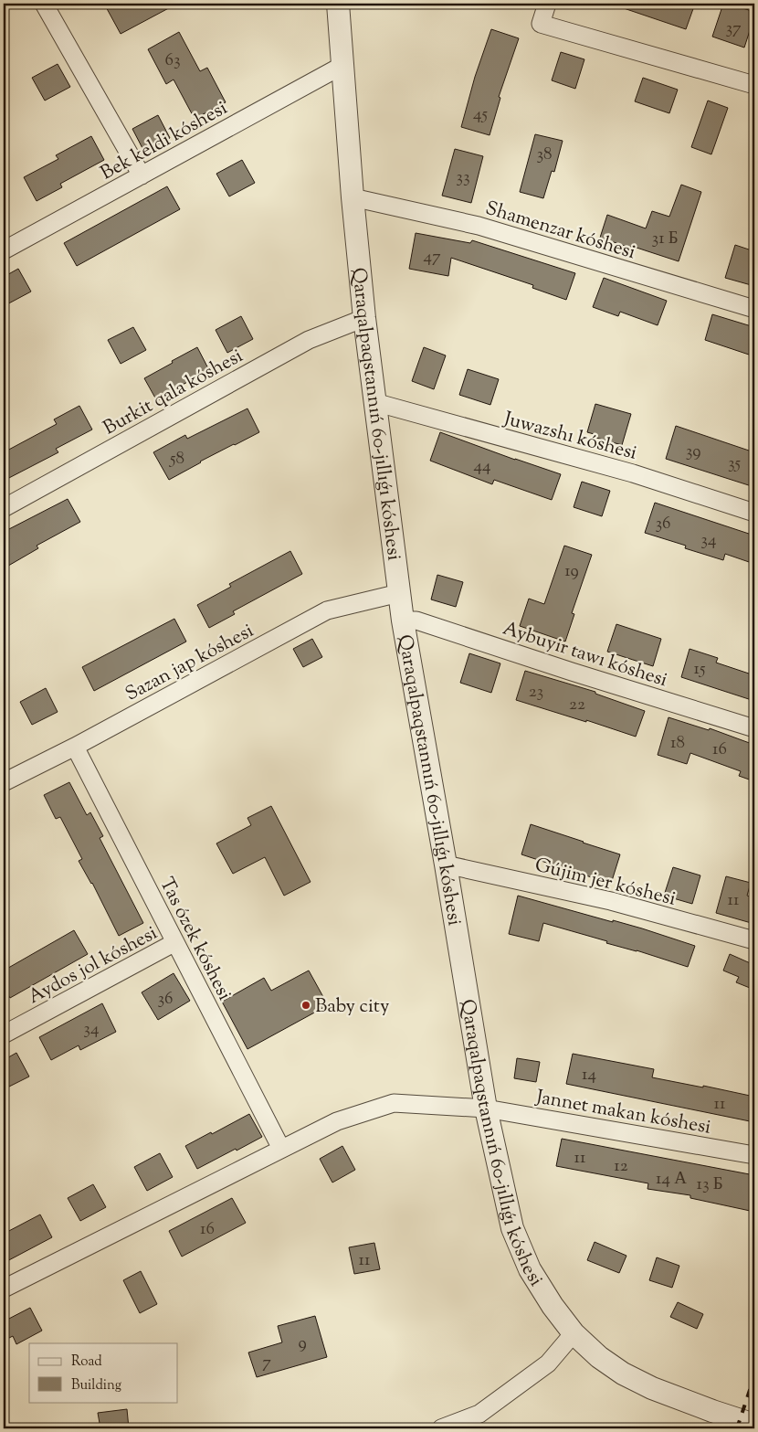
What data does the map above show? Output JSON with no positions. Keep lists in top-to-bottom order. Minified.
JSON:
{"streets":{"street":["Bek keldi kóshesi","Shamenzar kóshesi","Burkit qala kóshesi","Qaraqalpaqstannıń 60-jıllıǵı kóshesi","Juwazshı kóshesi","Aybuyir tawı kóshesi","Sazan jap kóshesi","Gújim jer kóshesi","Tas ózek kóshesi","Aydos jol kóshesi","Jannet makan kóshesi"]},"crossings":[["Bek keldi kóshesi","Qaraqalpaqstannıń 60-jıllıǵı kóshesi"],["Shamenzar kóshesi","Qaraqalpaqstannıń 60-jıllıǵı kóshesi"],["Burkit qala kóshesi","Qaraqalpaqstannıń 60-jıllıǵı kóshesi"],["Qaraqalpaqstannıń 60-jıllıǵı kóshesi","Juwazshı kóshesi"],["Qaraqalpaqstannıń 60-jıllıǵı kóshesi","Aybuyir tawı kóshesi"],["Qaraqalpaqstannıń 60-jıllıǵı kóshesi","Sazan jap kóshesi"],["Qaraqalpaqstannıń 60-jıllıǵı kóshesi","Gújim jer kóshesi"],["Qaraqalpaqstannıń 60-jıllıǵı kóshesi","Jannet makan kóshesi"],["Sazan jap kóshesi","Tas ózek kóshesi"],["Tas ózek kóshesi","Aydos jol kóshesi"]],"places":["Baby city"],"house_numbers":["37","63","45","38","33","31 Б","47","39","58","35","44","36","34","19","15","23","22","18","16","11","36","34","14","11","11","12","14 А","13 Б","16","11","9","7"],"legend":["Road","Building"]}
